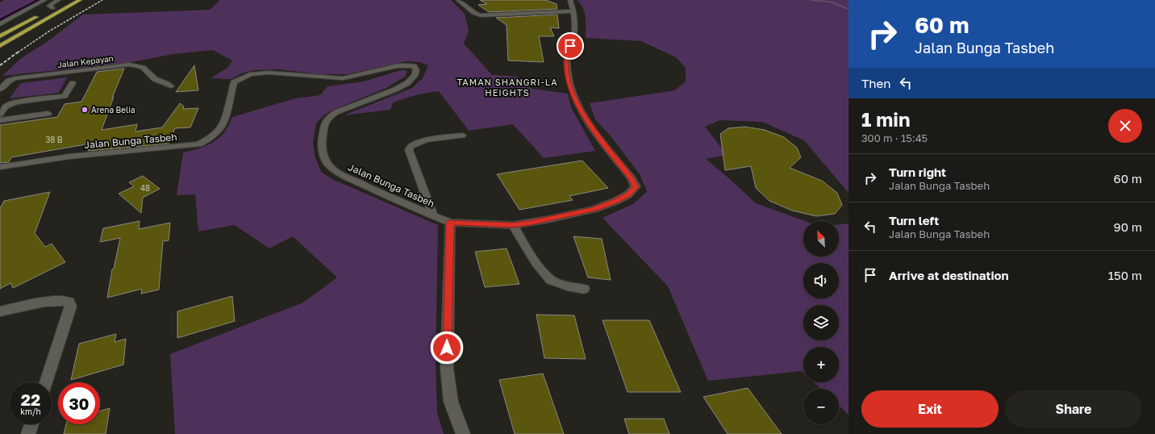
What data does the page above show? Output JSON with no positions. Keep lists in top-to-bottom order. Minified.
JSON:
{"streets":{"street":["Jalan Kepayan","Jalan Bunga Tasbeh"]},"districts":["TAMAN SHANGRI-LA HEIGHTS"],"places":["Arena Belia"],"house_numbers":["38 B","48"],"north":"top left","page":{"turn":["60 m","Jalan Bunga Tasbeh"],"then":"Then","heading":["1 min","300 m · 15:45"],"list":[{"name":"Turn right","note":"Jalan Bunga Tasbeh","value":"60 m"},{"name":"Turn left","note":"Jalan Bunga Tasbeh","value":"90 m"},{"name":"Arrive at destination","value":"150 m"}],"map_buttons":["+","−"],"speed":"22 km/h","limit":"30","buttons":["Exit","Share"]}}
